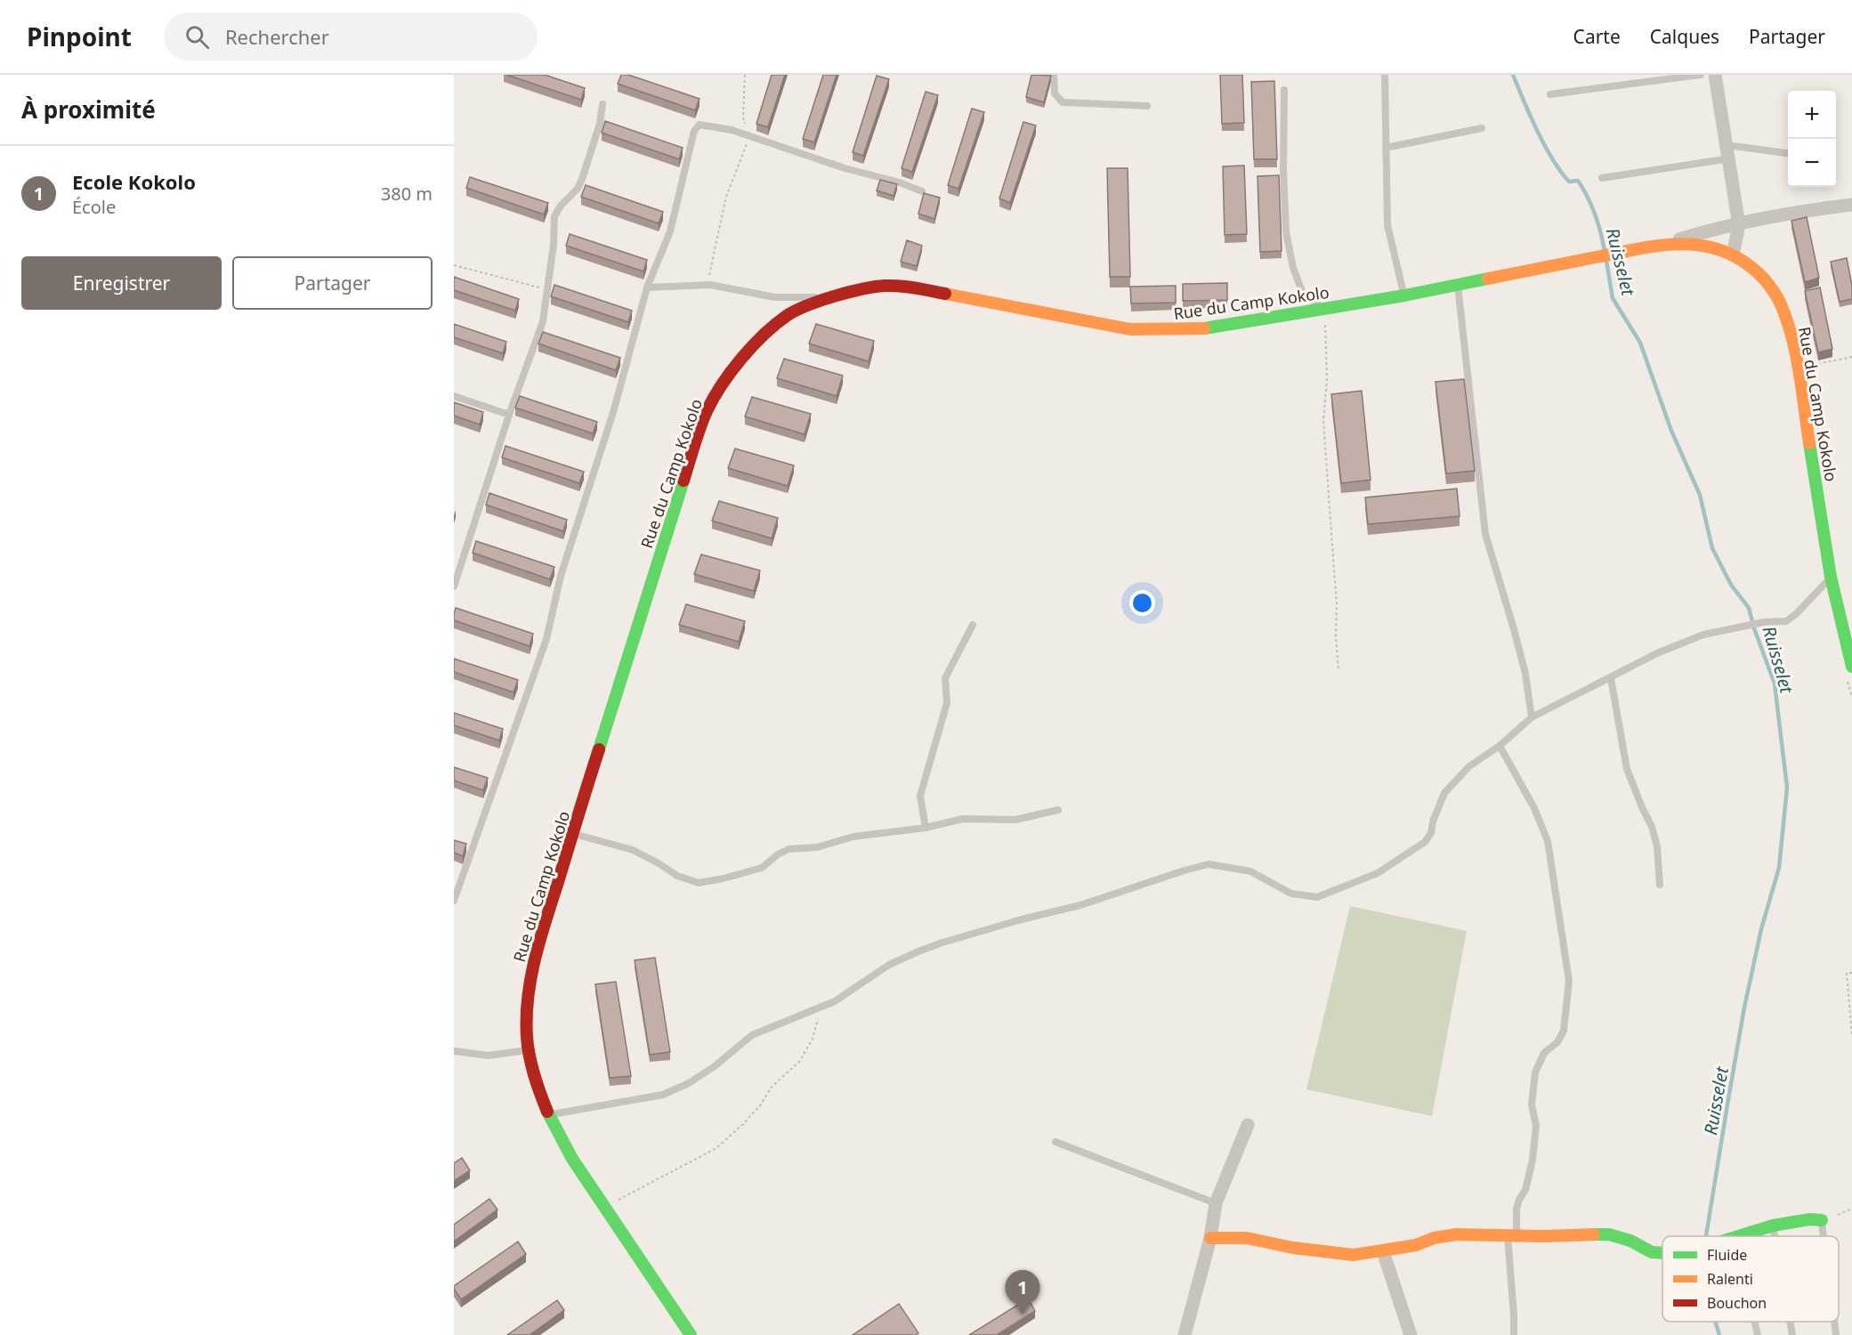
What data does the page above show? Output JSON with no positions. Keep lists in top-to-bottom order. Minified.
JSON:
{"streets":{"street":["Rue du Camp Kokolo"]},"water":["Ruisselet"],"legend":["Fluide","Ralenti","Bouchon"],"page":{"header":"Pinpoint","search":"Rechercher","nav":["Carte","Calques","Partager"],"heading":"À proximité","map_buttons":["+","−"],"list":[{"mark":"1","name":"Ecole Kokolo","note":"École","value":"380 m"}],"buttons":["Enregistrer","Partager"],"pins":"1"}}
